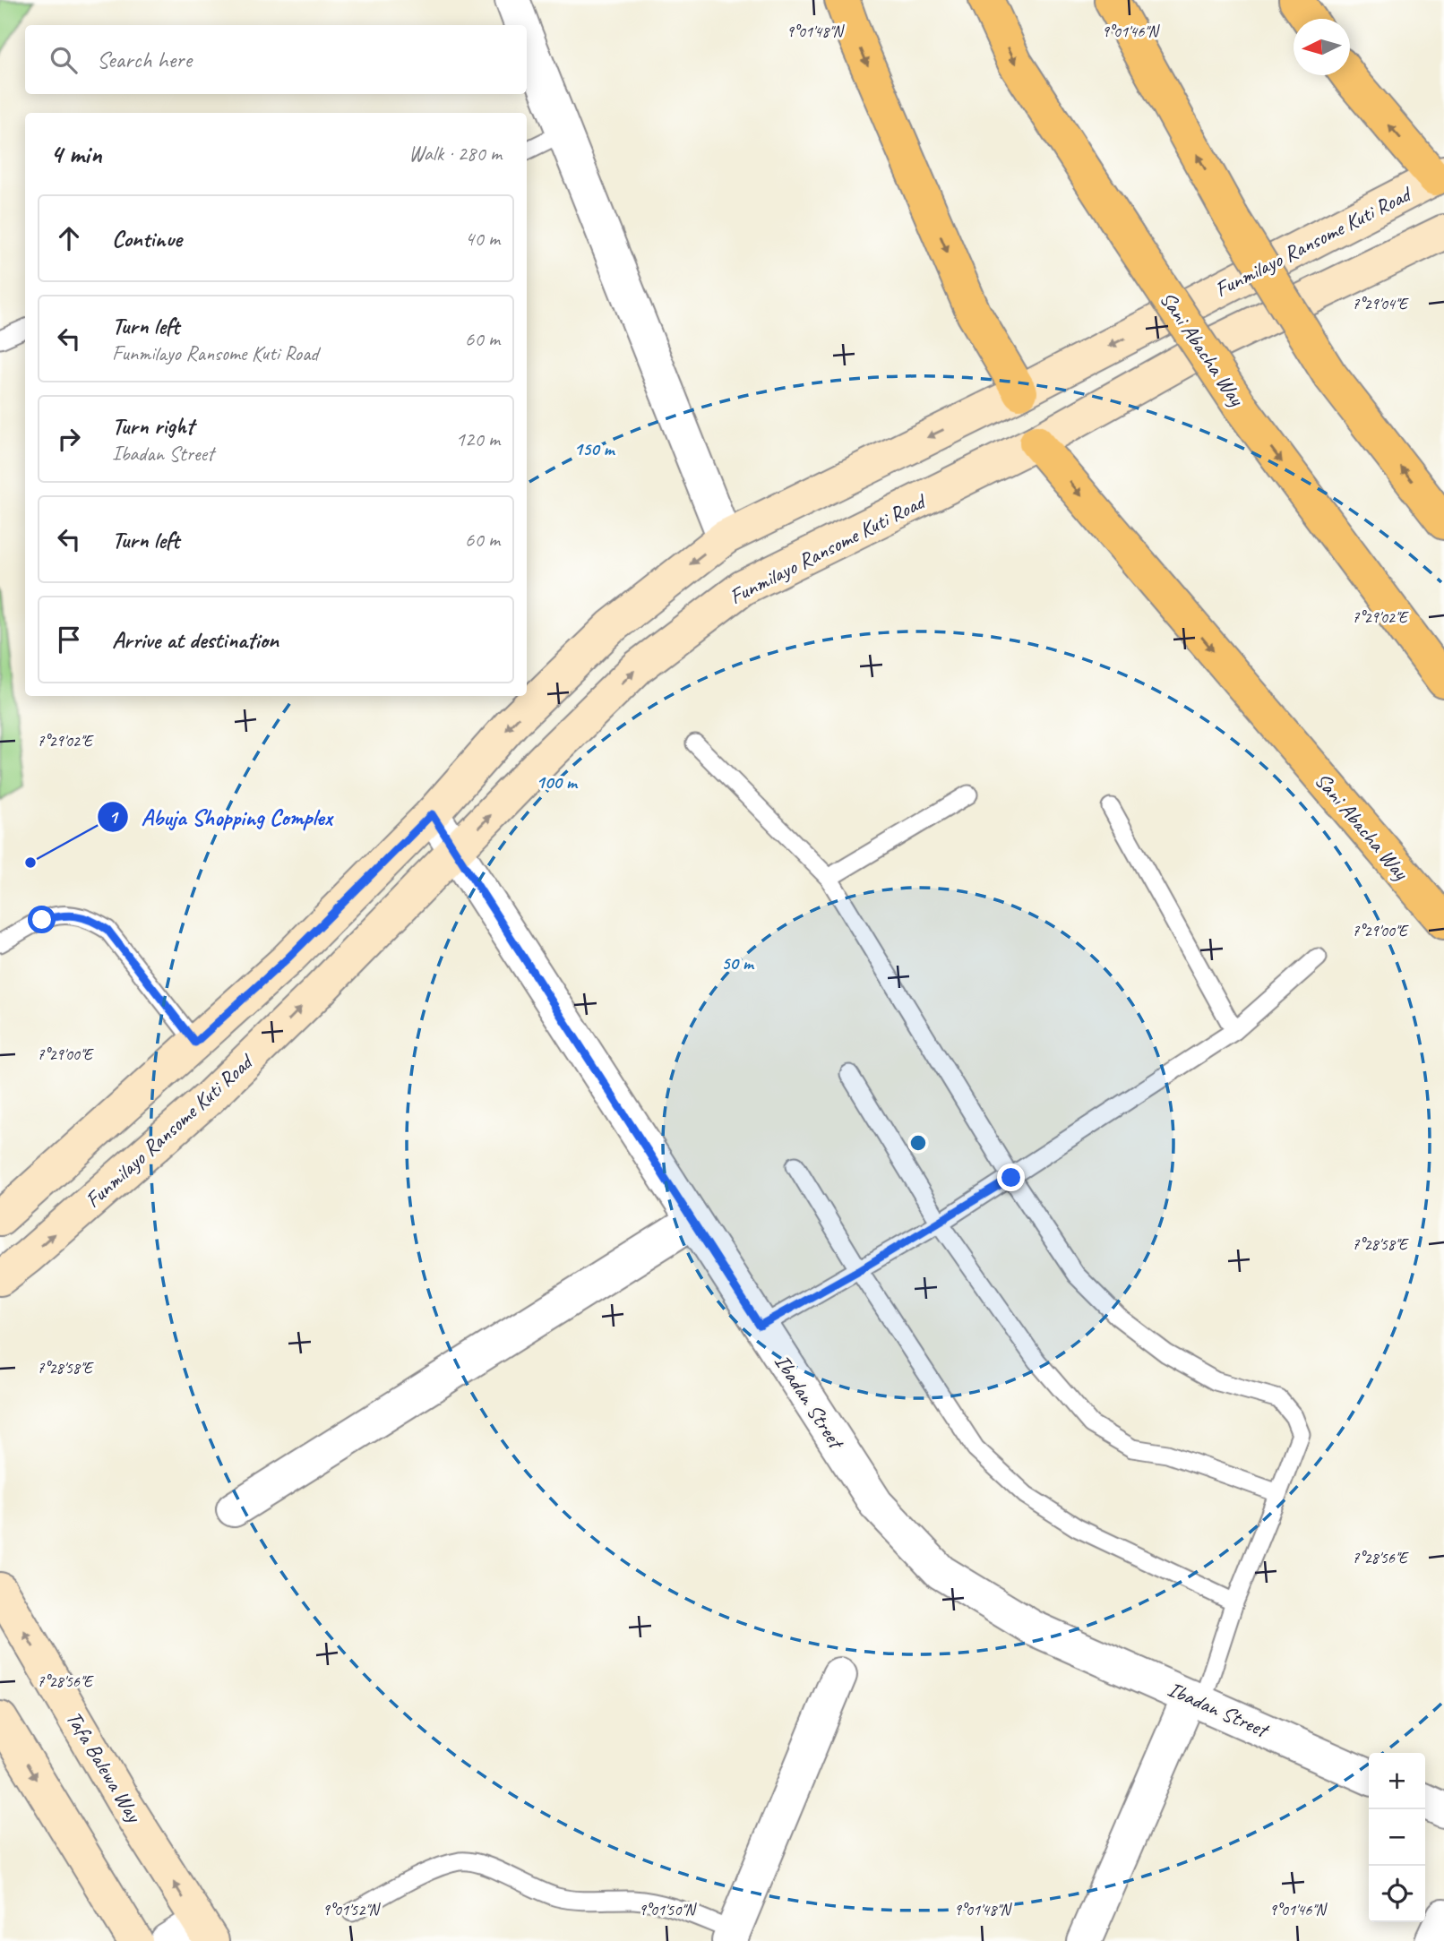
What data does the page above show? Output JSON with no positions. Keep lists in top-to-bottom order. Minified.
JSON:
{"streets":{"main road":["Sani Abacha Way"],"street":["Funmilayo Ransome Kuti Road","Ibadan Street","Tafa Balewa Way"]},"crossings":[["Funmilayo Ransome Kuti Road","Sani Abacha Way"],["Funmilayo Ransome Kuti Road","Ibadan Street"]],"places":["Abuja Shopping Complex"],"north":"left","page":{"search":"Search here","heading":["4 min","Walk · 280 m"],"list":[["Continue","40 m"],["Turn left","Funmilayo Ransome Kuti Road","60 m"],["Turn right","Ibadan Street","120 m"],["Turn left","60 m"],"Arrive at destination"],"map_buttons":["+","−"]},"coordinates":["9°01'48\"N","9°01'46\"N","7°29'04\"E","7°29'02\"E","7°29'00\"E","7°28'58\"E","7°28'56\"E","9°01'52\"N","9°01'50\"N"],"rings":["150 m","100 m","50 m"]}
